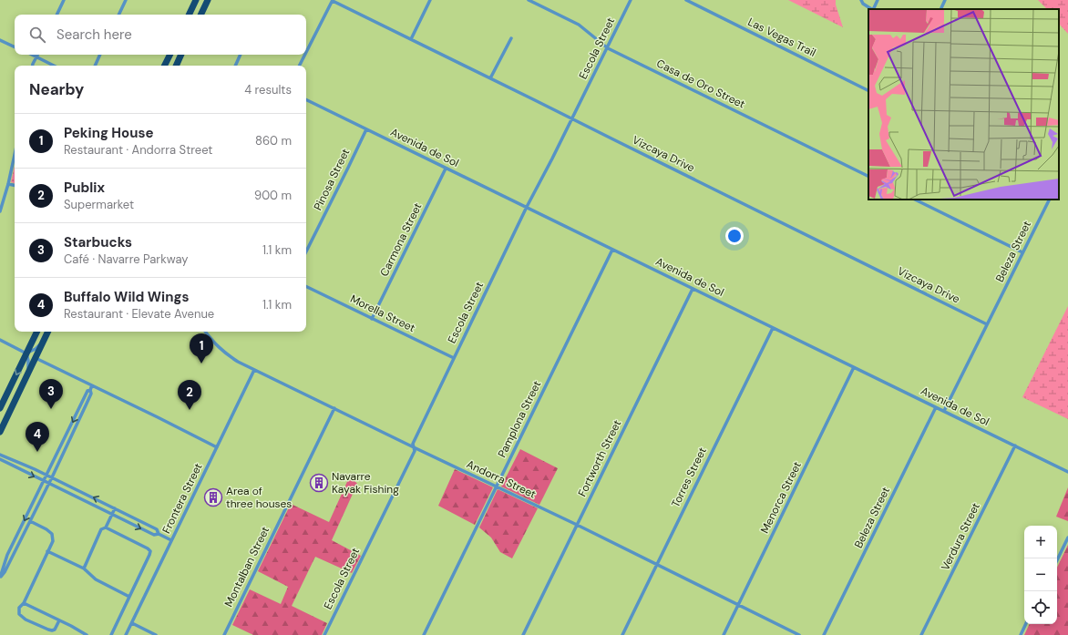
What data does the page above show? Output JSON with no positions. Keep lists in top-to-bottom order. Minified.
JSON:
{"streets":{"street":["Las Vegas Trail","Escola Street","Casa de Oro Street","Avenida de Sol","Vizcaya Drive","Pinosa Street","Carmona Street","Beleza Street","Morella Street","Pamplona Street","Fortworth Street","Torres Street","Andorra Street","Menorca Street","Frontera Street","Verdura Street","Montalban Street"]},"crossings":[["Escola Street","Casa de Oro Street"],["Escola Street","Avenida de Sol"],["Escola Street","Vizcaya Drive"],["Escola Street","Morella Street"],["Escola Street","Andorra Street"],["Avenida de Sol","Pinosa Street"],["Avenida de Sol","Carmona Street"],["Avenida de Sol","Beleza Street"],["Avenida de Sol","Pamplona Street"],["Avenida de Sol","Fortworth Street"],["Avenida de Sol","Torres Street"],["Avenida de Sol","Menorca Street"],["Avenida de Sol","Verdura Street"],["Vizcaya Drive","Beleza Street"],["Carmona Street","Morella Street"],["Pamplona Street","Andorra Street"],["Fortworth Street","Andorra Street"],["Torres Street","Andorra Street"],["Andorra Street","Menorca Street"],["Andorra Street","Frontera Street"],["Andorra Street","Montalban Street"]],"places":{"building":["Navarre Kayak Fishing","Area of three houses"]},"page":{"search":"Search here","heading":["Nearby","4 results"],"list":[{"mark":"1","name":"Peking House","note":"Restaurant · Andorra Street","value":"860 m"},{"mark":"2","name":"Publix","note":"Supermarket","value":"900 m"},{"mark":"3","name":"Starbucks","note":"Café · Navarre Parkway","value":"1.1 km"},{"mark":"4","name":"Buffalo Wild Wings","note":"Restaurant · Elevate Avenue","value":"1.1 km"}],"pins":["1","3","2","4"],"map_buttons":["+","−"]}}
